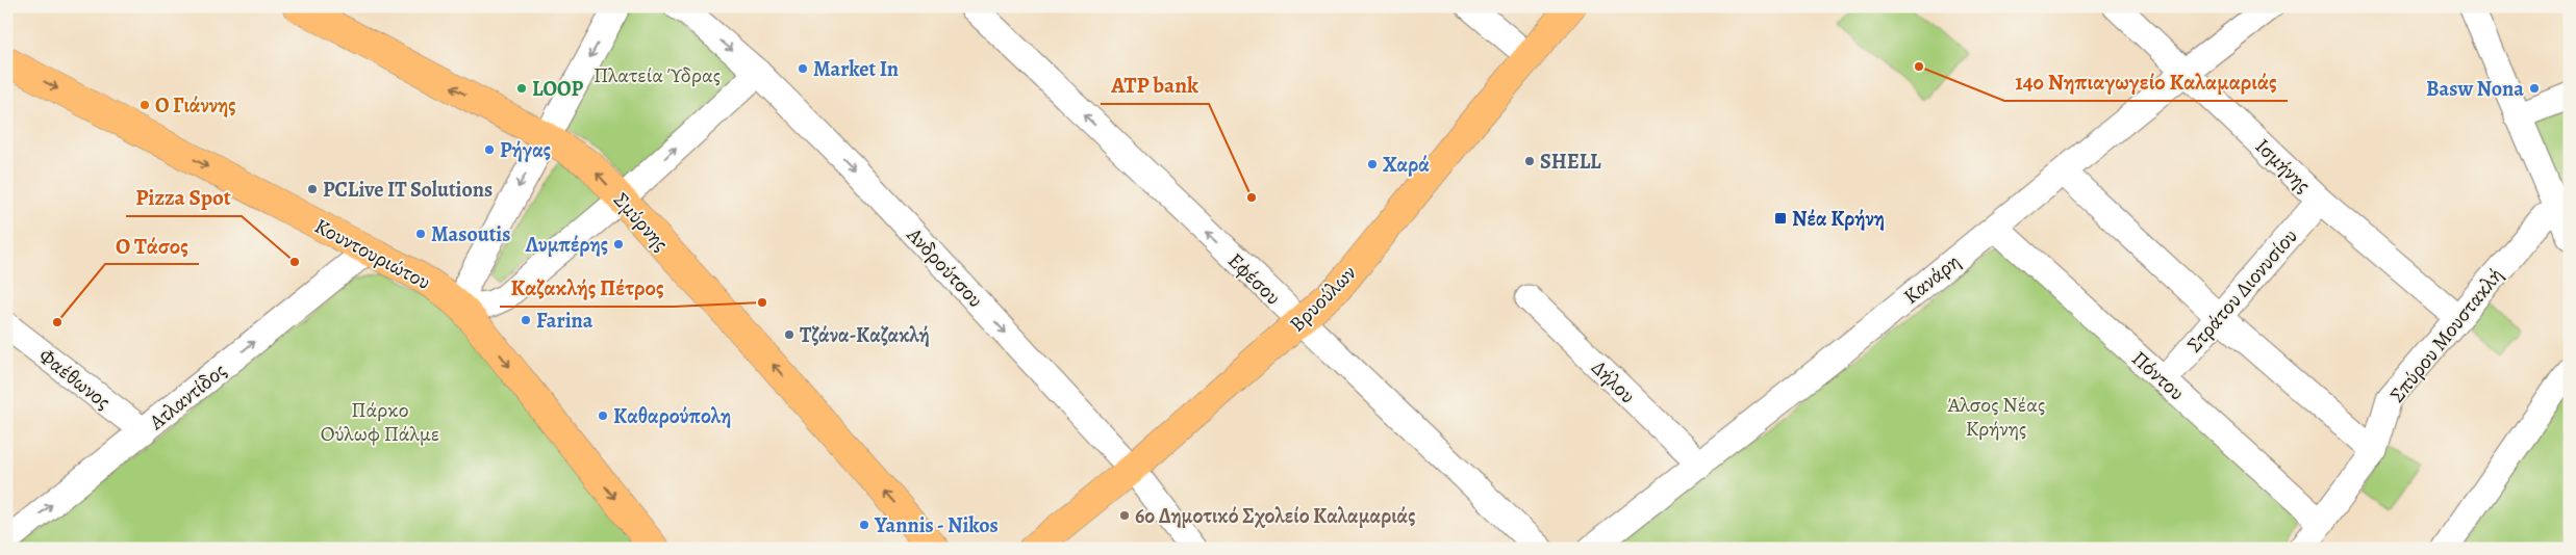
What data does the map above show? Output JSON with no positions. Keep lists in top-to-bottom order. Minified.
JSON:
{"streets":{"main road":["Σμύρνης","Κουντουριώτου","Βρυούλων"],"street":["Ισμήνης","Ανδρούτσου","Εφέσου","Κανάρη","Στράτου Διονυσίου","Σπύρου Μουστακλή","Πόντου","Φαέθωνος","Δήλου","Ατλαντίδος"]},"crossings":[["Ισμήνης","Κανάρη"],["Ισμήνης","Στράτου Διονυσίου"],["Ισμήνης","Σπύρου Μουστακλή"],["Κουντουριώτου","Ατλαντίδος"],["Ανδρούτσου","Βρυούλων"],["Εφέσου","Βρυούλων"],["Κανάρη","Πόντου"],["Κανάρη","Δήλου"],["Στράτου Διονυσίου","Πόντου"],["Σπύρου Μουστακλή","Πόντου"],["Φαέθωνος","Ατλαντίδος"]],"one_way":["Σμύρνης","Κουντουριώτου","Ανδρούτσου","Εφέσου","Ατλαντίδος"],"parks":["Πλατεία Ύδρας","Άλσος Νέας Κρήνης","Πάρκο Ούλωφ Πάλμε"],"places":{"other":["14ο Νηπιαγωγείο Καλαμαριάς","Market In","LOOP","Basw Nona","Ο Γιάννης","Ρήγας","SHELL","Χαρά","PCLive IT Solutions","ATP bank","Masoutis","Λυμπέρης","Pizza Spot","Καζακλής Πέτρος","Farina","Ο Τάσος","Τζάνα-Καζακλή","Καθαρούπολη","6ο Δημοτικό Σχολείο Καλαμαριάς","Yannis - Nikos"],"transit":["Νέα Κρήνη"]}}
